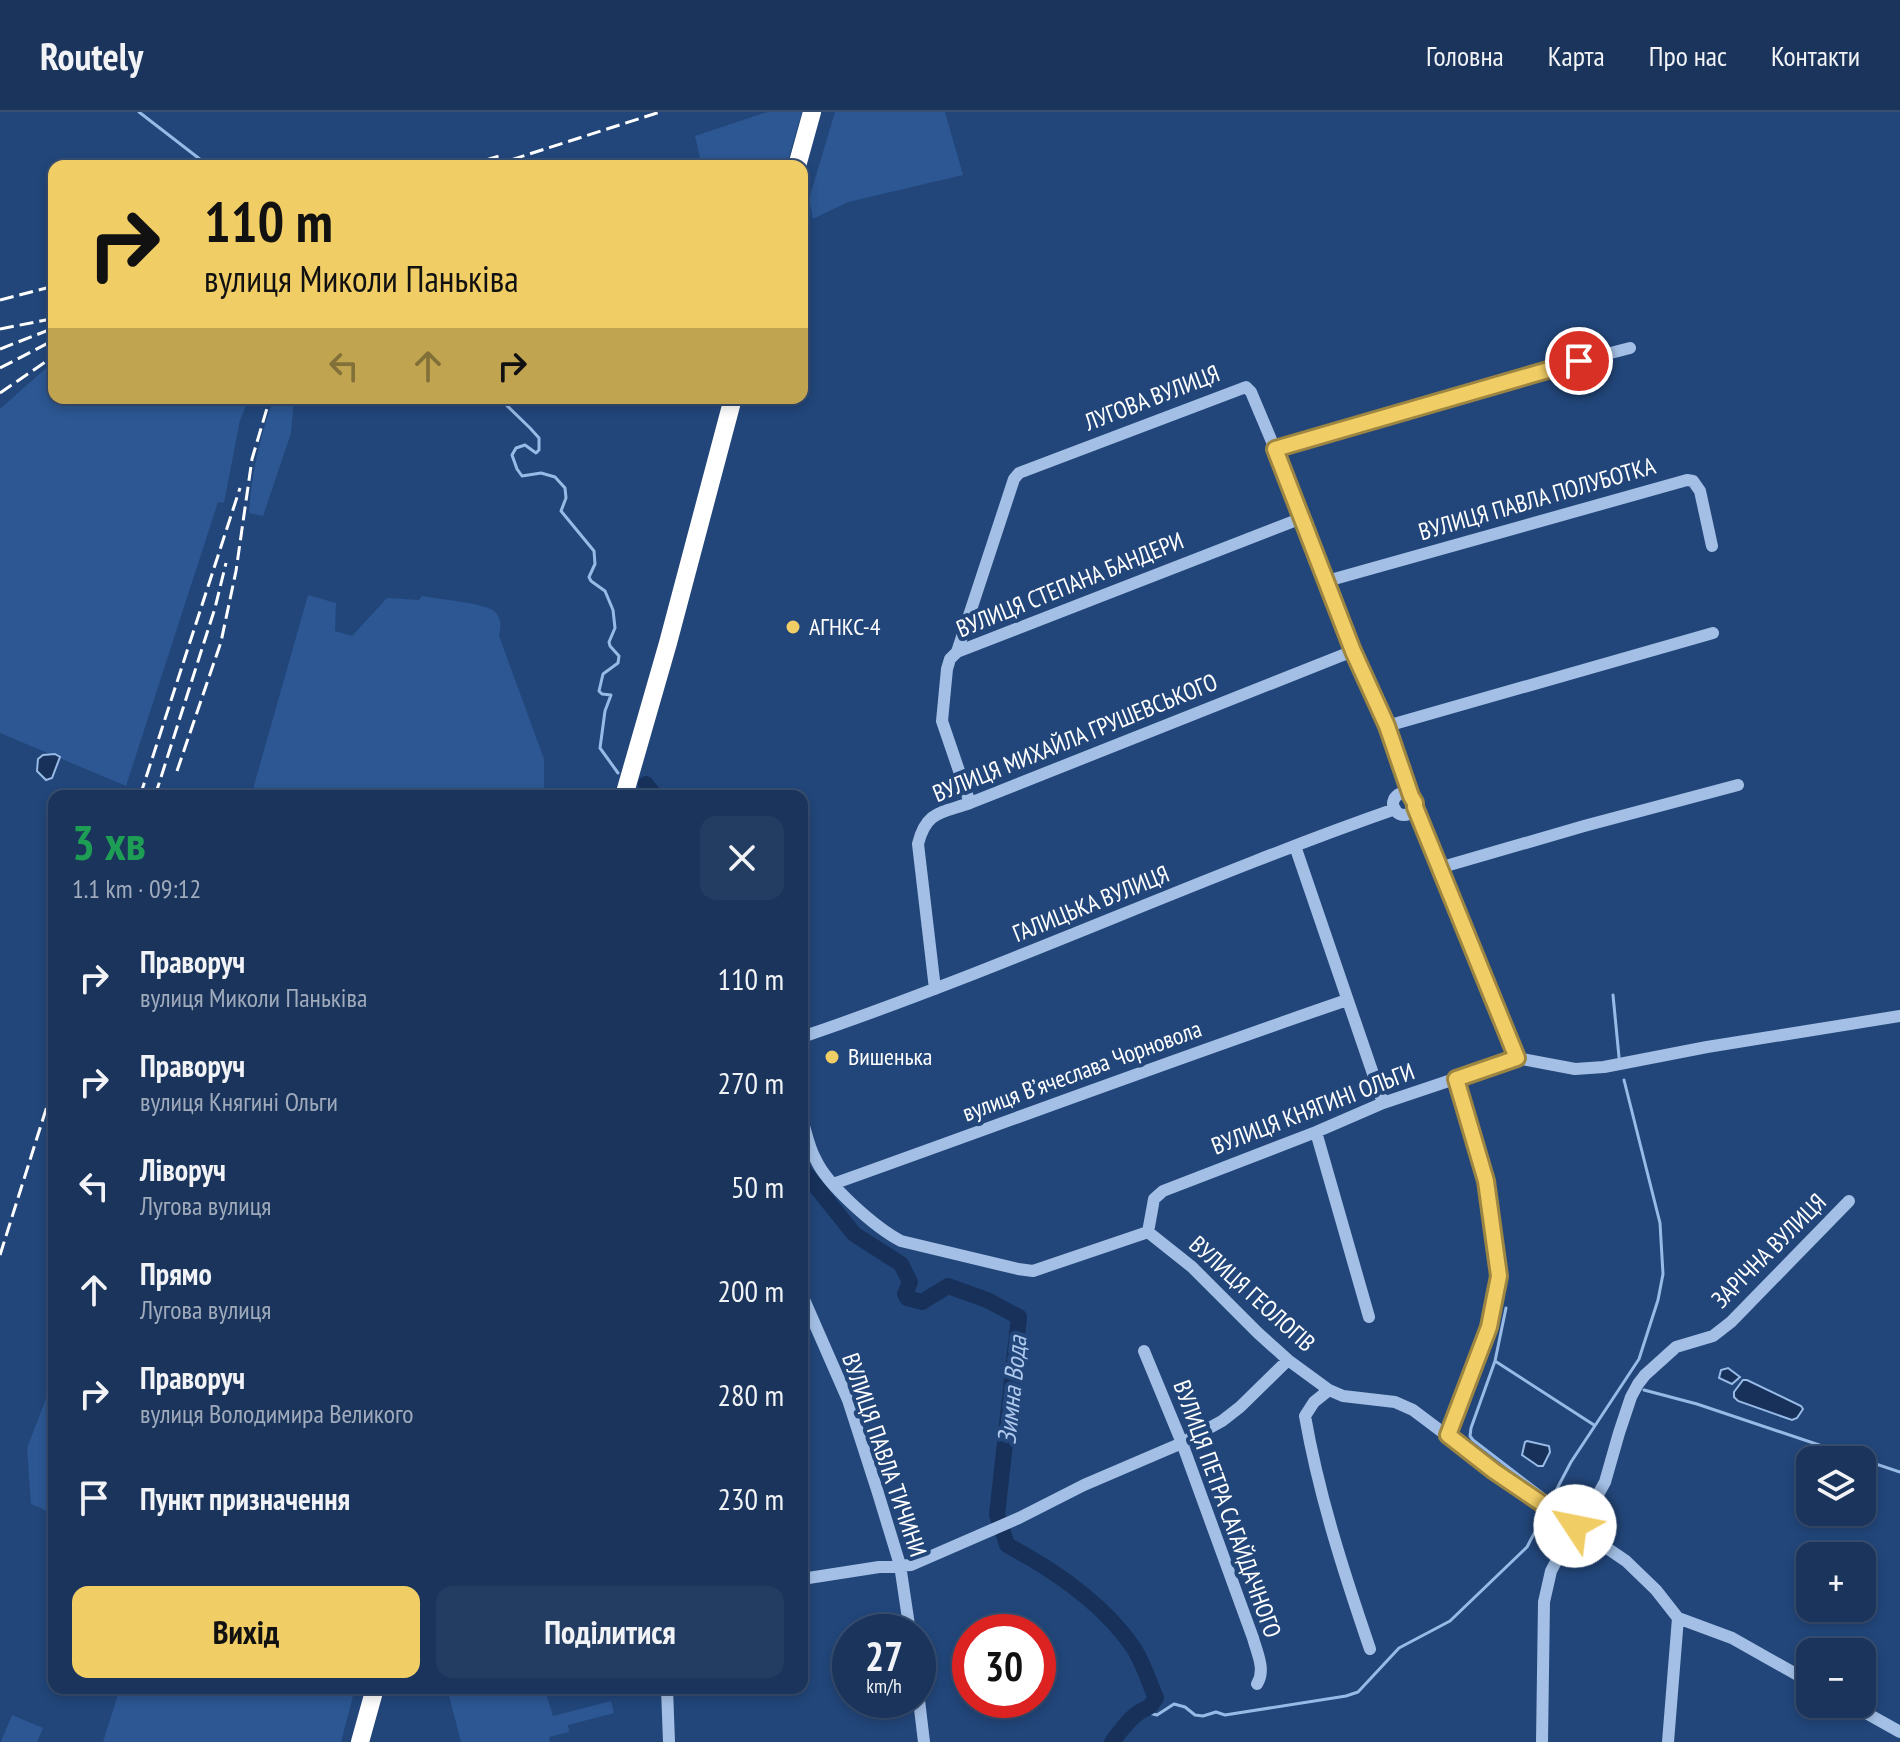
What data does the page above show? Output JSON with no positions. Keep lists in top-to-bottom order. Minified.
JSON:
{"streets":{"street":["ЛУГОВА ВУЛИЦЯ","ВУЛИЦЯ ПАВЛА ПОЛУБОТКА","ВУЛИЦЯ СТЕПАНА БАНДЕРИ","ВУЛИЦЯ МИХАЙЛА ГРУШЕВСЬКОГО","ГАЛИЦЬКА ВУЛИЦЯ","вулиця Вʼячеслава Чорновола","ВУЛИЦЯ КНЯГИНІ ОЛЬГИ","ЗАРІЧНА ВУЛИЦЯ","ВУЛИЦЯ ГЕОЛОГІВ","ВУЛИЦЯ ПАВЛА ТИЧИНИ","ВУЛИЦЯ ПЕТРА САГАЙДАЧНОГО"]},"crossings":[["ЛУГОВА ВУЛИЦЯ","ВУЛИЦЯ ПАВЛА ПОЛУБОТКА"],["ЛУГОВА ВУЛИЦЯ","ВУЛИЦЯ СТЕПАНА БАНДЕРИ"],["ЛУГОВА ВУЛИЦЯ","ВУЛИЦЯ МИХАЙЛА ГРУШЕВСЬКОГО"],["ЛУГОВА ВУЛИЦЯ","ГАЛИЦЬКА ВУЛИЦЯ"],["ЛУГОВА ВУЛИЦЯ","ВУЛИЦЯ КНЯГИНІ ОЛЬГИ"],["ВУЛИЦЯ СТЕПАНА БАНДЕРИ","ВУЛИЦЯ МИХАЙЛА ГРУШЕВСЬКОГО"],["ВУЛИЦЯ МИХАЙЛА ГРУШЕВСЬКОГО","ГАЛИЦЬКА ВУЛИЦЯ"],["ВУЛИЦЯ КНЯГИНІ ОЛЬГИ","ВУЛИЦЯ ГЕОЛОГІВ"],["ЗАРІЧНА ВУЛИЦЯ","ВУЛИЦЯ ГЕОЛОГІВ"]],"water":["Зимна Вода"],"places":["АГНКС-4","Вишенька"],"page":{"header":"Routely","nav":["Головна","Карта","Про нас","Контакти"],"turn":["110 m","вулиця Миколи Паньківа"],"heading":["3 хв","1.1 km · 09:12"],"list":[{"name":"Праворуч","note":"вулиця Миколи Паньківа","value":"110 m"},{"name":"Праворуч","note":"вулиця Княгині Ольги","value":"270 m"},{"name":"Ліворуч","note":"Лугова вулиця","value":"50 m"},{"name":"Прямо","note":"Лугова вулиця","value":"200 m"},{"name":"Праворуч","note":"вулиця Володимира Великого","value":"280 m"},{"name":"Пункт призначення","value":"230 m"}],"map_buttons":["+","−"],"buttons":["Вихід","Поділитися"],"speed":"27 km/h","limit":"30"}}
